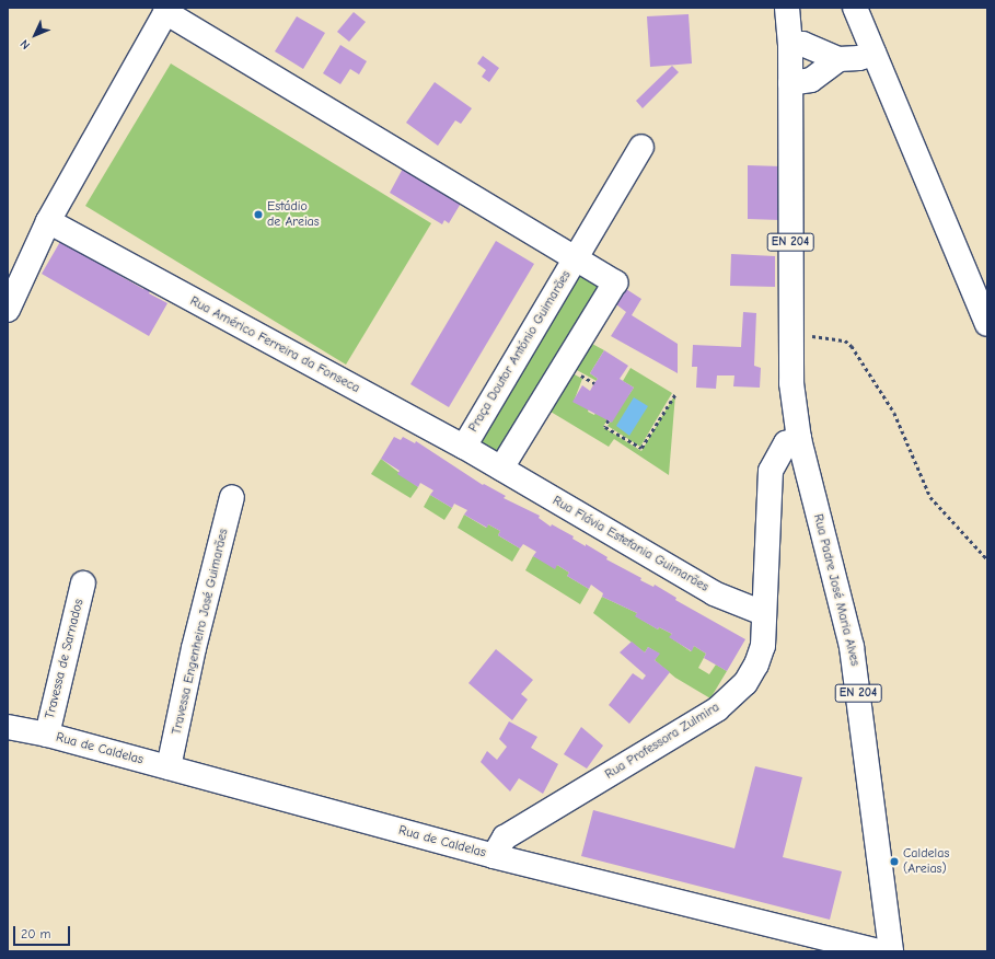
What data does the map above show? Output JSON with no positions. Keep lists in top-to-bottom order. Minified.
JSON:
{"streets":{"street":["EN 204","Rua Américo Ferreira da Fonseca","Praça Doutor António Guimarães","Rua Flávia Estefania Guimarães","Rua Padre José Maria Alves","Travessa Engenheiro José Guimarães","Travessa de Sarnados","Rua Professora Zulmira","Rua de Caldelas"]},"crossings":[["EN 204","Rua Padre José Maria Alves"],["EN 204","Rua Professora Zulmira"],["Rua Américo Ferreira da Fonseca","Praça Doutor António Guimarães"],["Rua Américo Ferreira da Fonseca","Rua Flávia Estefania Guimarães"],["Praça Doutor António Guimarães","Rua Flávia Estefania Guimarães"],["Rua Flávia Estefania Guimarães","Rua Professora Zulmira"],["Rua Padre José Maria Alves","Rua Professora Zulmira"],["Travessa Engenheiro José Guimarães","Rua de Caldelas"],["Travessa de Sarnados","Rua de Caldelas"],["Rua Professora Zulmira","Rua de Caldelas"]],"places":["Estádio de Areias","Caldelas (Areias)"],"scale_bar":"20 m","north":"bottom left"}
